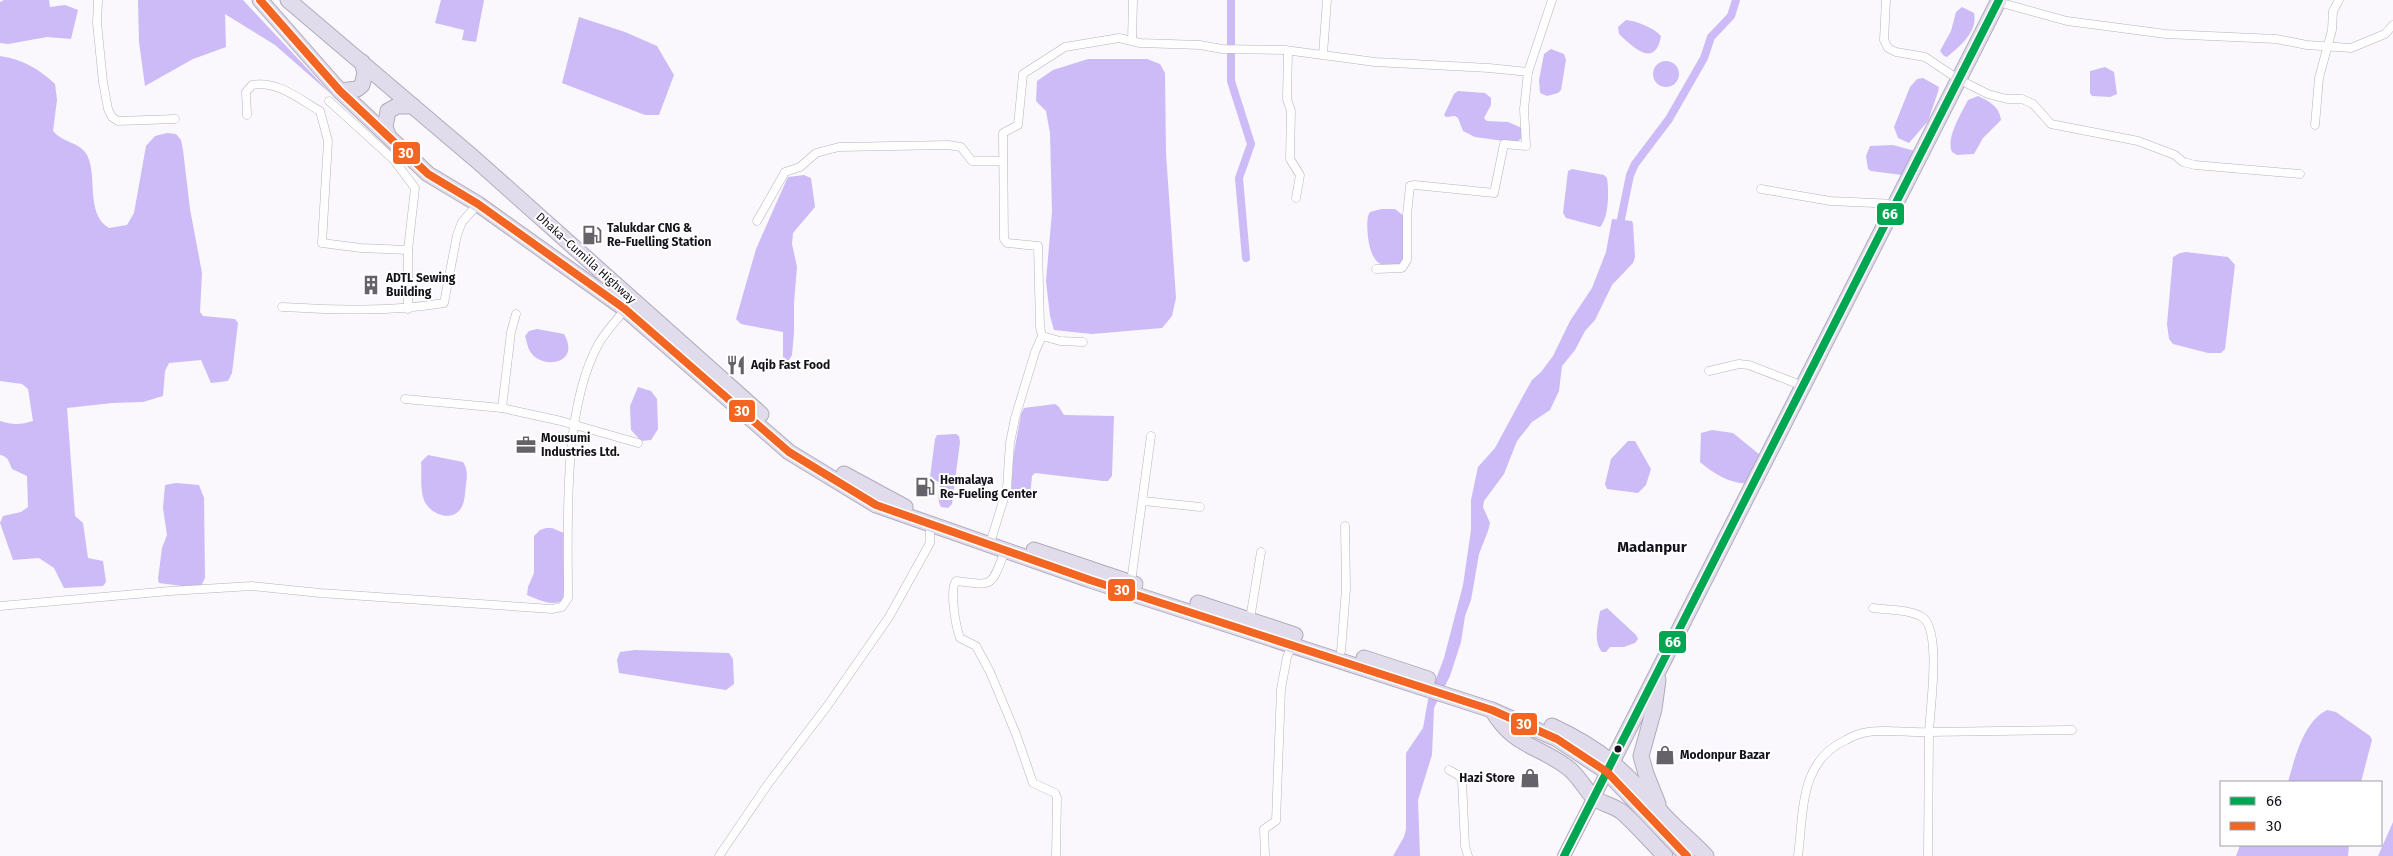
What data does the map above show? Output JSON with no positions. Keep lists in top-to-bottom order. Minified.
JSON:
{"streets":{"highway":["Dhaka–Cumilla Highway"]},"districts":["Madanpur"],"places":{"fuel station":["Talukdar CNG & Re-Fuelling Station","Hemalaya Re-Fueling Center"],"building":["ADTL Sewing Building"],"restaurant":["Aqib Fast Food"],"office":["Mousumi Industries Ltd."],"shop":["Modonpur Bazar","Hazi Store"]},"lines":["transit line 66","transit line 30"],"legend":["66","30"]}
